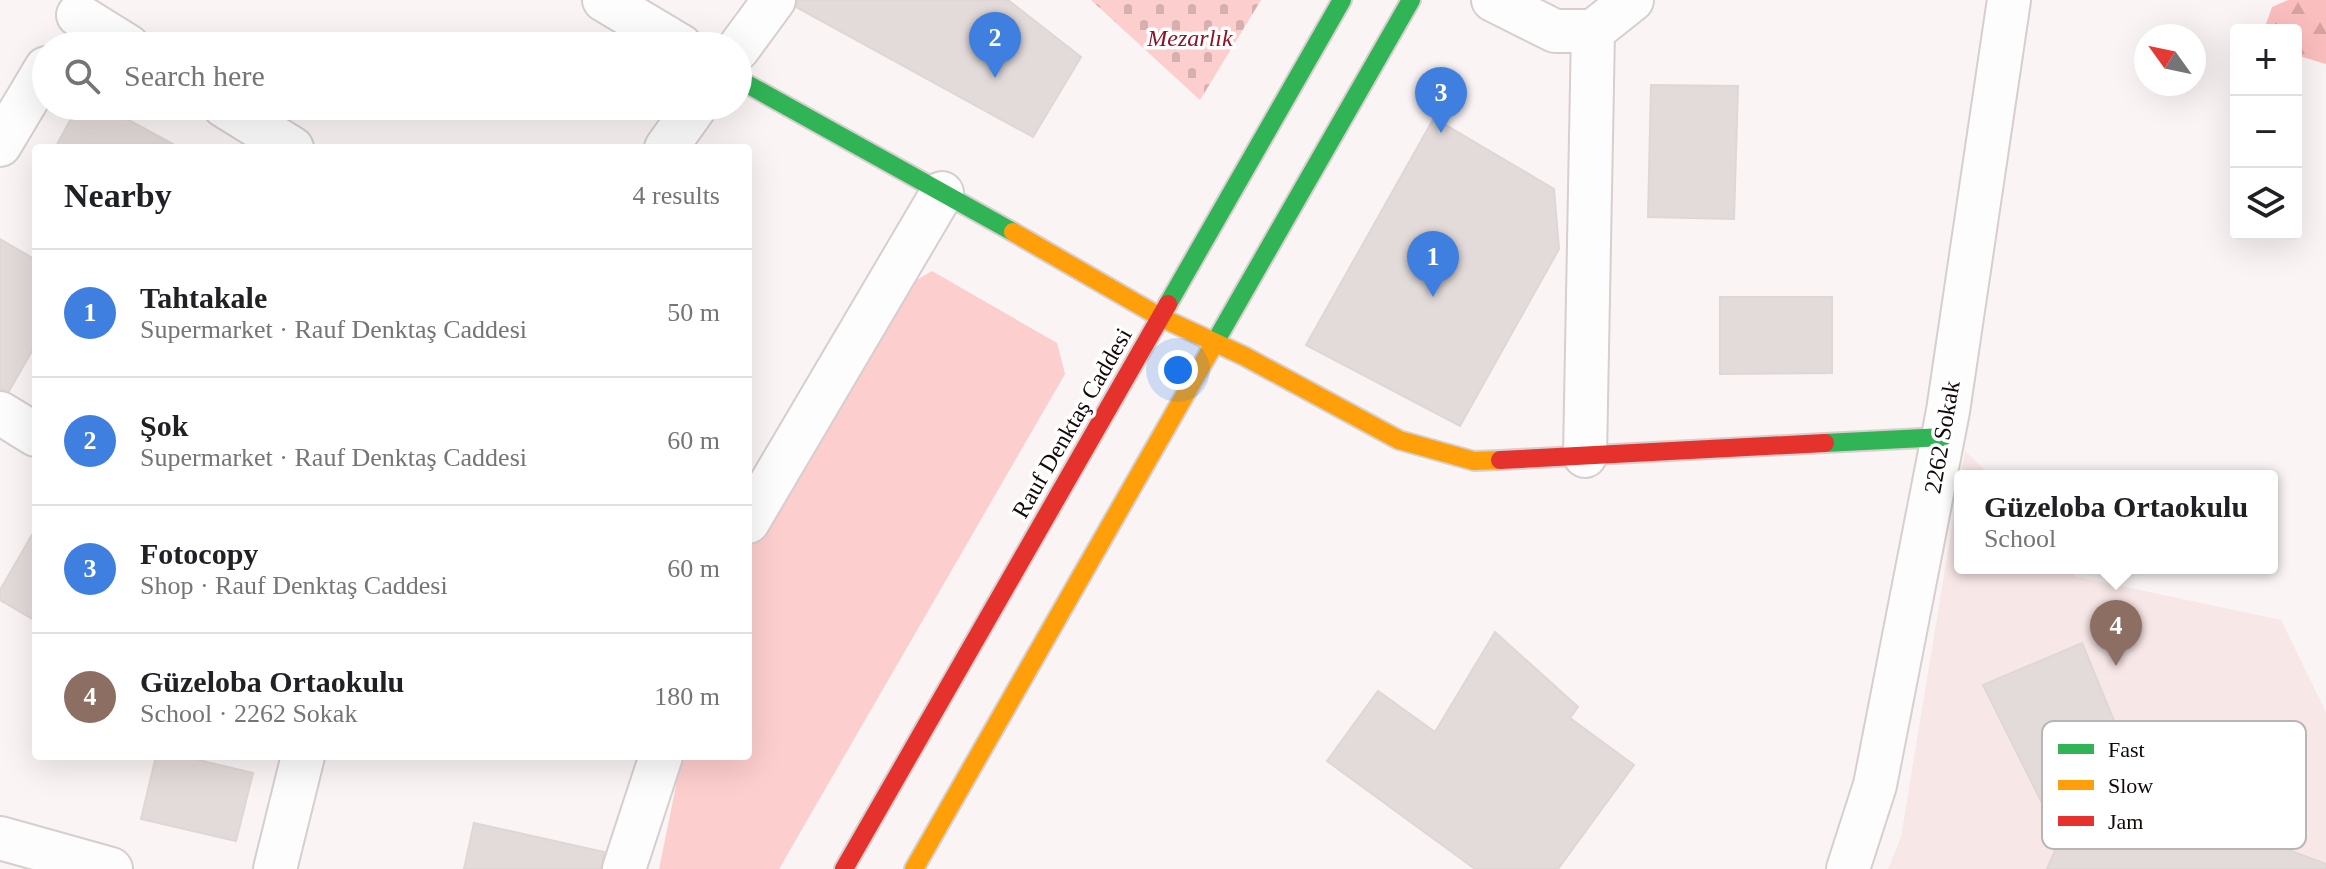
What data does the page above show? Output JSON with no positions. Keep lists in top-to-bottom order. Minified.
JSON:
{"streets":{"main road":["Rauf Denktaş Caddesi"],"street":["2262 Sokak"]},"parks":["Mezarlık"],"legend":["Fast","Slow","Jam"],"north":"top left","page":{"pins":["2","3","1","4"],"map_buttons":["+","−"],"search":"Search here","heading":["Nearby","4 results"],"list":[{"mark":"1","name":"Tahtakale","note":"Supermarket · Rauf Denktaş Caddesi","value":"50 m"},{"mark":"2","name":"Şok","note":"Supermarket · Rauf Denktaş Caddesi","value":"60 m"},{"mark":"3","name":"Fotocopy","note":"Shop · Rauf Denktaş Caddesi","value":"60 m"},{"mark":"4","name":"Güzeloba Ortaokulu","note":"School · 2262 Sokak","value":"180 m"}],"popup":["Güzeloba Ortaokulu","School"]}}
